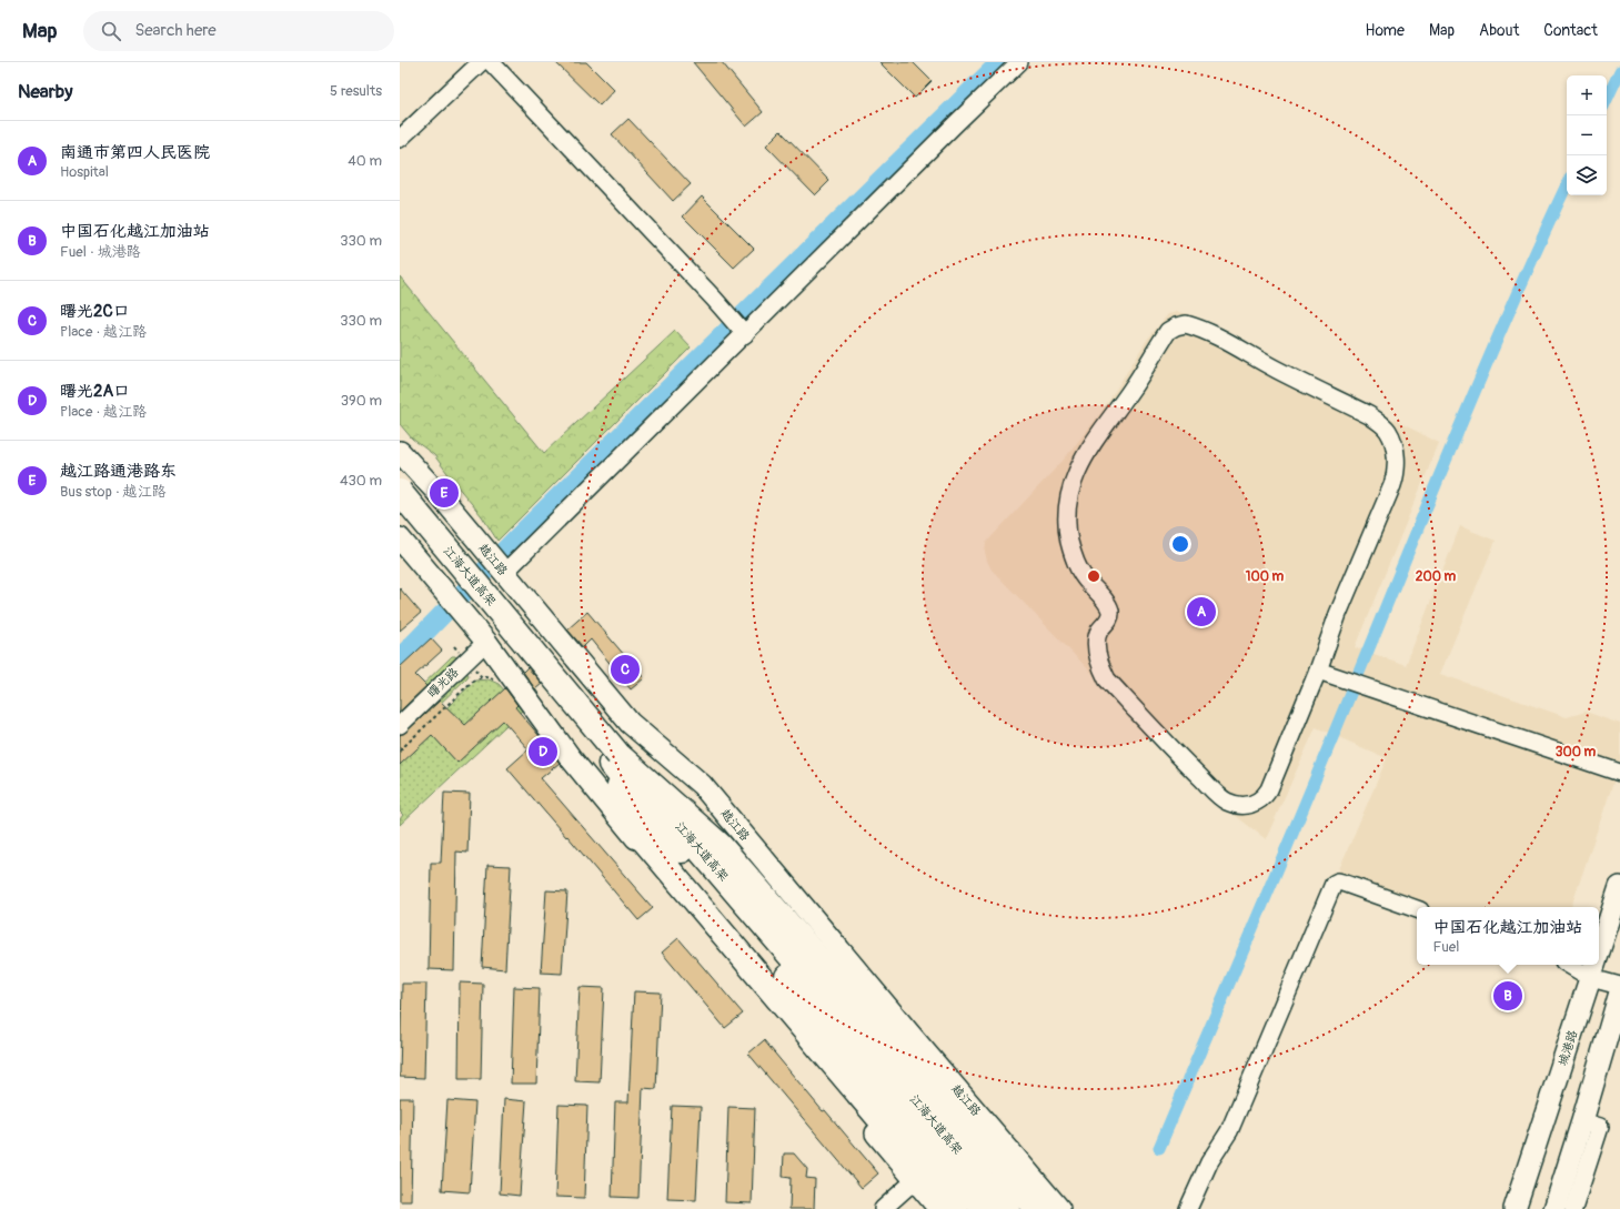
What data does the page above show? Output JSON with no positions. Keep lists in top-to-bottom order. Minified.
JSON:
{"streets":{"highway":["江海大道高架"],"main road":["越江路","城港路"],"street":["曙光路"]},"page":{"header":"Map","search":"Search here","nav":["Home","Map","About","Contact"],"heading":["Nearby","5 results"],"map_buttons":["+","−"],"list":[{"mark":"A","name":"南通市第四人民医院","note":"Hospital","value":"40 m"},{"mark":"B","name":"中国石化越江加油站","note":"Fuel · 城港路","value":"330 m"},{"mark":"C","name":"曙光2C口","note":"Place · 越江路","value":"330 m"},{"mark":"D","name":"曙光2A口","note":"Place · 越江路","value":"390 m"},{"mark":"E","name":"越江路通港路东","note":"Bus stop · 越江路","value":"430 m"}],"pins":["E","A","C","D","B"],"popup":["中国石化越江加油站","Fuel"]},"rings":["100 m","200 m","300 m"]}
